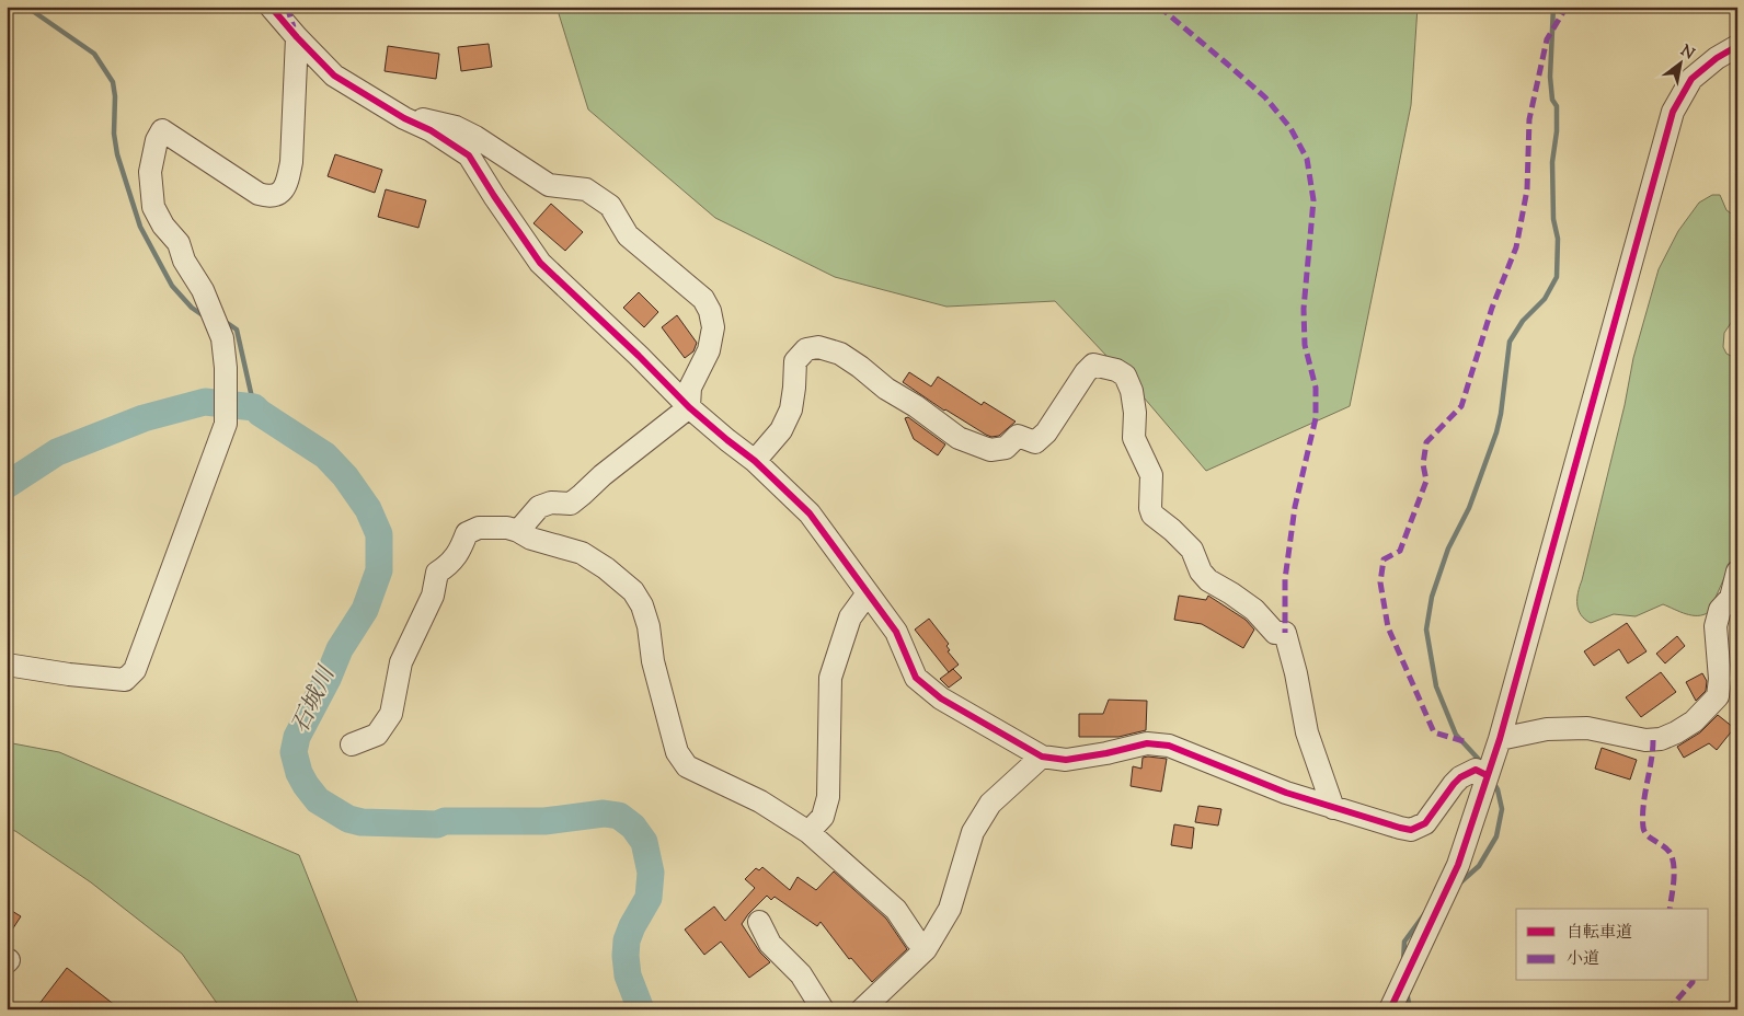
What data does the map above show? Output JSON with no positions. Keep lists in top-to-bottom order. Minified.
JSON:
{"water":["石城川"],"legend":["自転車道","小道"],"north":"top right"}
